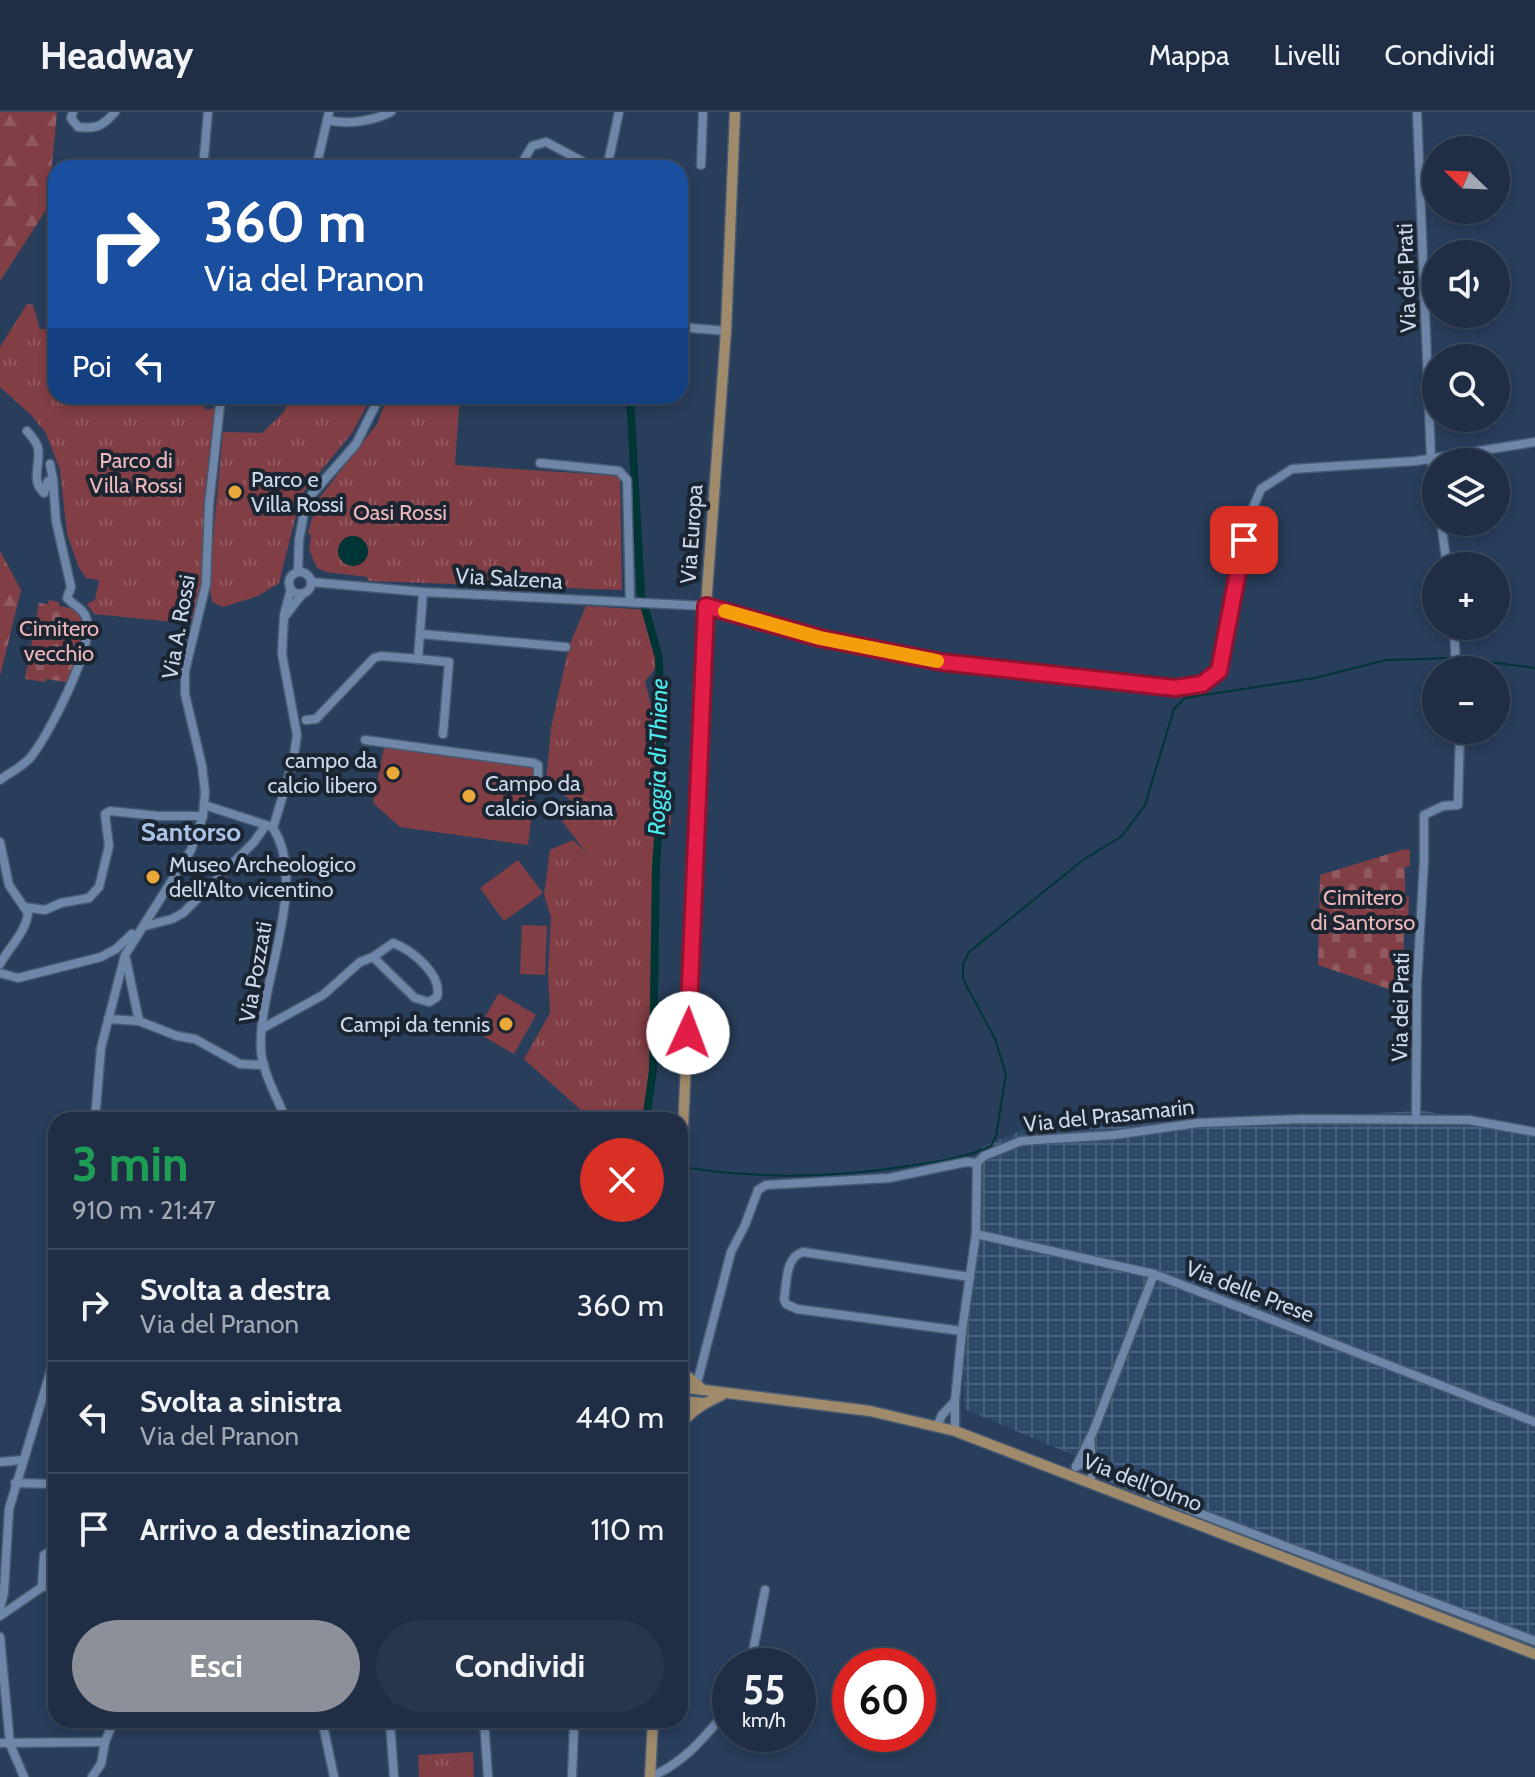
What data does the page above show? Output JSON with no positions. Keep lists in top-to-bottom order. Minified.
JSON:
{"streets":{"main road":["Via Europa","Via dell'Olmo"],"street":["Via dei Prati","Via Salzena","Via A. Rossi","Via Pozzati","Via del Prasamarin","Via delle Prese"]},"crossings":[["Via dei Prati","Via del Prasamarin"],["Via Europa","Via Salzena"],["Via del Prasamarin","Via dell'Olmo"],["Via delle Prese","Via dell'Olmo"]],"districts":["Santorso"],"water":["Roggia di Thiene"],"parks":["Parco di Villa Rossi","Oasi Rossi","Cimitero vecchio","Cimitero di Santorso"],"places":["Parco e Villa Rossi","campo da calcio libero","Campo da calcio Orsiana","Museo Archeologico dell'Alto vicentino","Campi da tennis"],"north":"top left","page":{"header":"Headway","nav":["Mappa","Livelli","Condividi"],"map_buttons":["+","−"],"turn":["360 m","Via del Pranon"],"then":"Poi","heading":["3 min","910 m · 21:47"],"list":[{"name":"Svolta a destra","note":"Via del Pranon","value":"360 m"},{"name":"Svolta a sinistra","note":"Via del Pranon","value":"440 m"},{"name":"Arrivo a destinazione","value":"110 m"}],"buttons":["Esci","Condividi"],"speed":"55 km/h","limit":"60"}}
